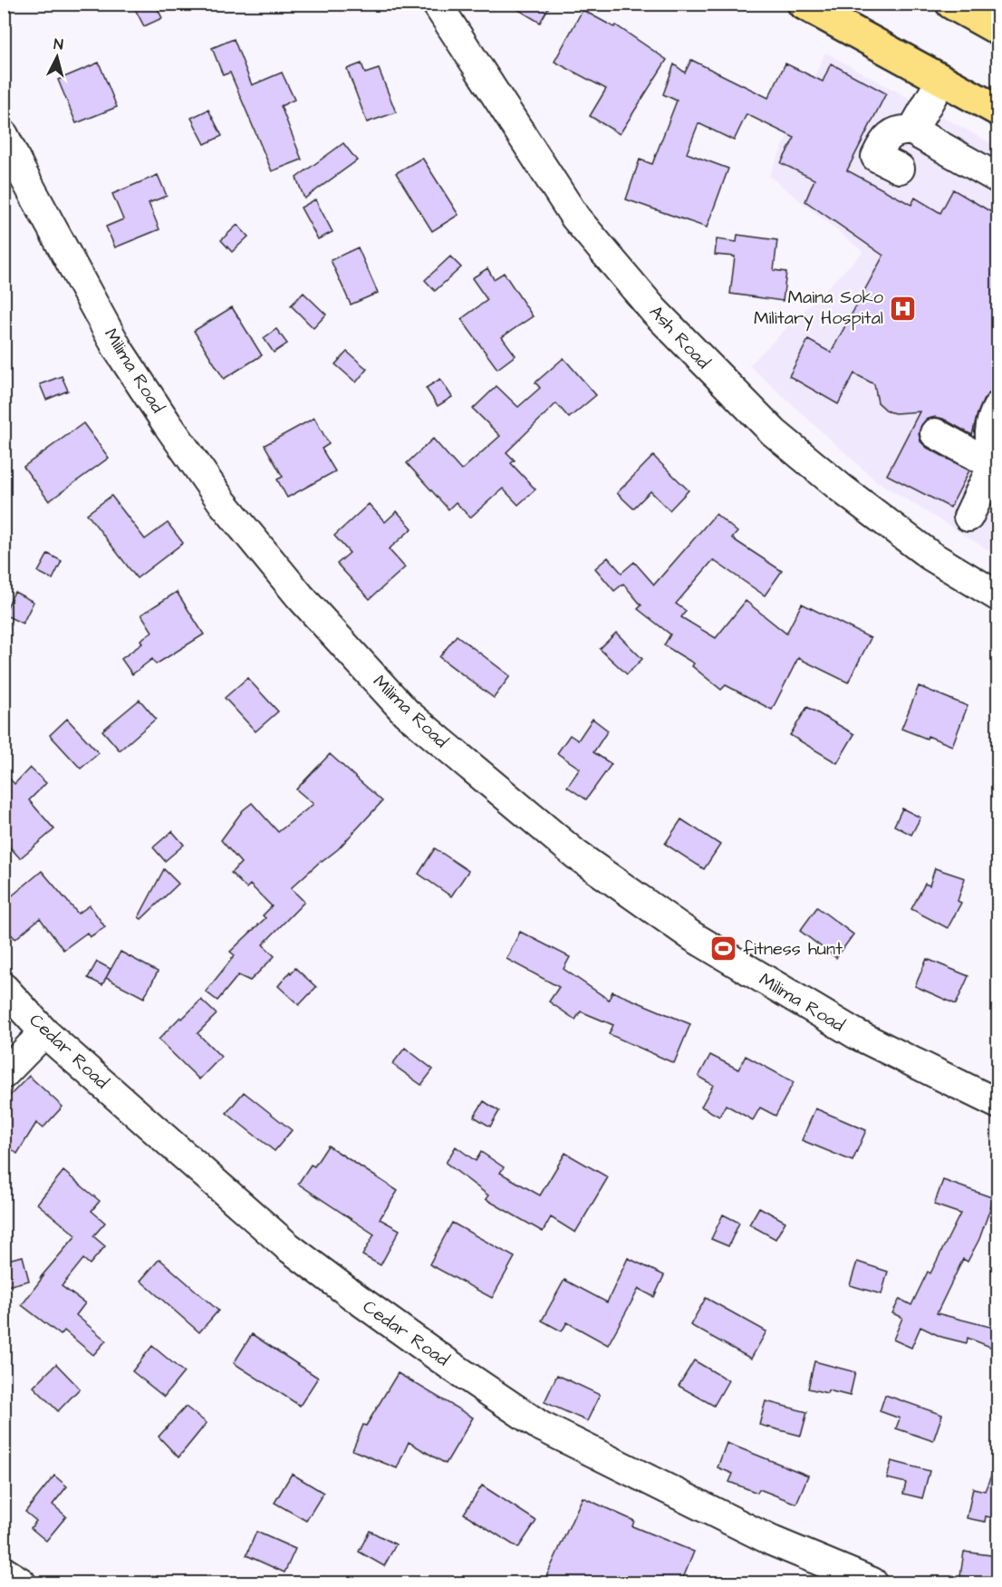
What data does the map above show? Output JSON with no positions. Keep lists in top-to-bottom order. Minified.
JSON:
{"streets":{"street":["Ash Road","Milima Road","Cedar Road"]},"places":{"hospital":["Maina Soko Military Hospital"],"sports":["fitness hunt"]},"north":"top"}
